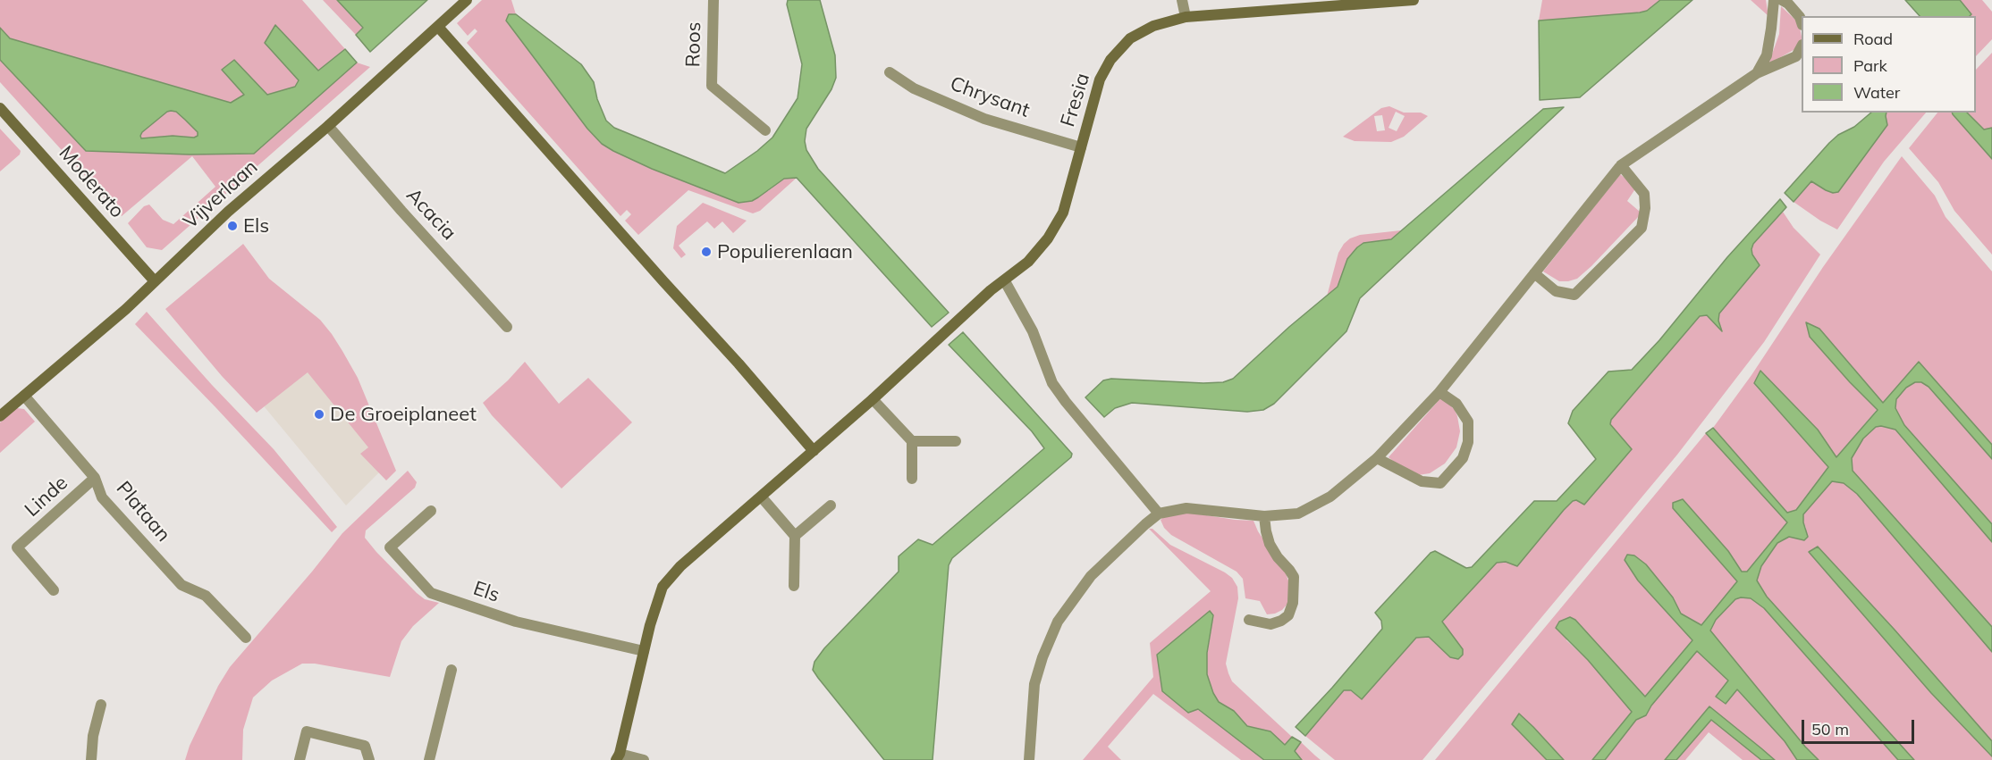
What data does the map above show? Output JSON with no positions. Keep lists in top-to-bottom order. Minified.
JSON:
{"streets":{"street":["Roos","Chrysant","Fresia","Moderato","Vijverlaan","Acacia","Linde","Plataan","Els"]},"crossings":[["Chrysant","Fresia"],["Moderato","Vijverlaan"],["Vijverlaan","Acacia"],["Vijverlaan","Plataan"],["Linde","Plataan"]],"places":["Els","Populierenlaan","De Groeiplaneet"],"legend":["Road","Park","Water"],"scale_bar":"50 m"}
